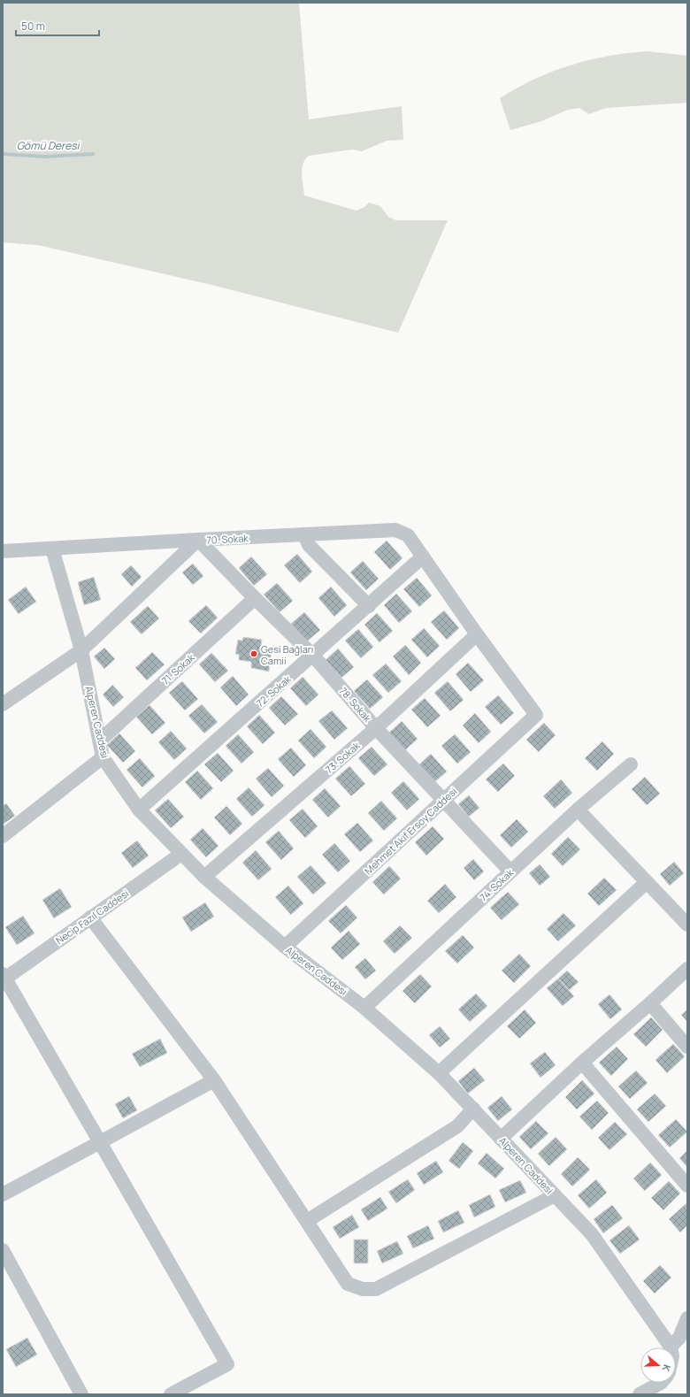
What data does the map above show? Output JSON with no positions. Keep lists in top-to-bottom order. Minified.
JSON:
{"streets":{"street":["70. Sokak","71. Sokak","72. Sokak","78. Sokak","Alperen Caddesi","73. Sokak","Mehmet Akif Ersoy Caddesi","74. Sokak","Necip Fazıl Caddesi"]},"crossings":[["70. Sokak","72. Sokak"],["70. Sokak","78. Sokak"],["70. Sokak","Alperen Caddesi"],["71. Sokak","78. Sokak"],["71. Sokak","Alperen Caddesi"],["72. Sokak","78. Sokak"],["72. Sokak","Alperen Caddesi"],["78. Sokak","73. Sokak"],["78. Sokak","Mehmet Akif Ersoy Caddesi"],["78. Sokak","74. Sokak"],["Alperen Caddesi","73. Sokak"],["Alperen Caddesi","Mehmet Akif Ersoy Caddesi"],["Alperen Caddesi","74. Sokak"],["Alperen Caddesi","Necip Fazıl Caddesi"],["73. Sokak","Mehmet Akif Ersoy Caddesi"]],"water":["Gömü Deresi"],"places":["Gesi Bağları Camii"],"scale_bar":"50 m","north":"right"}
